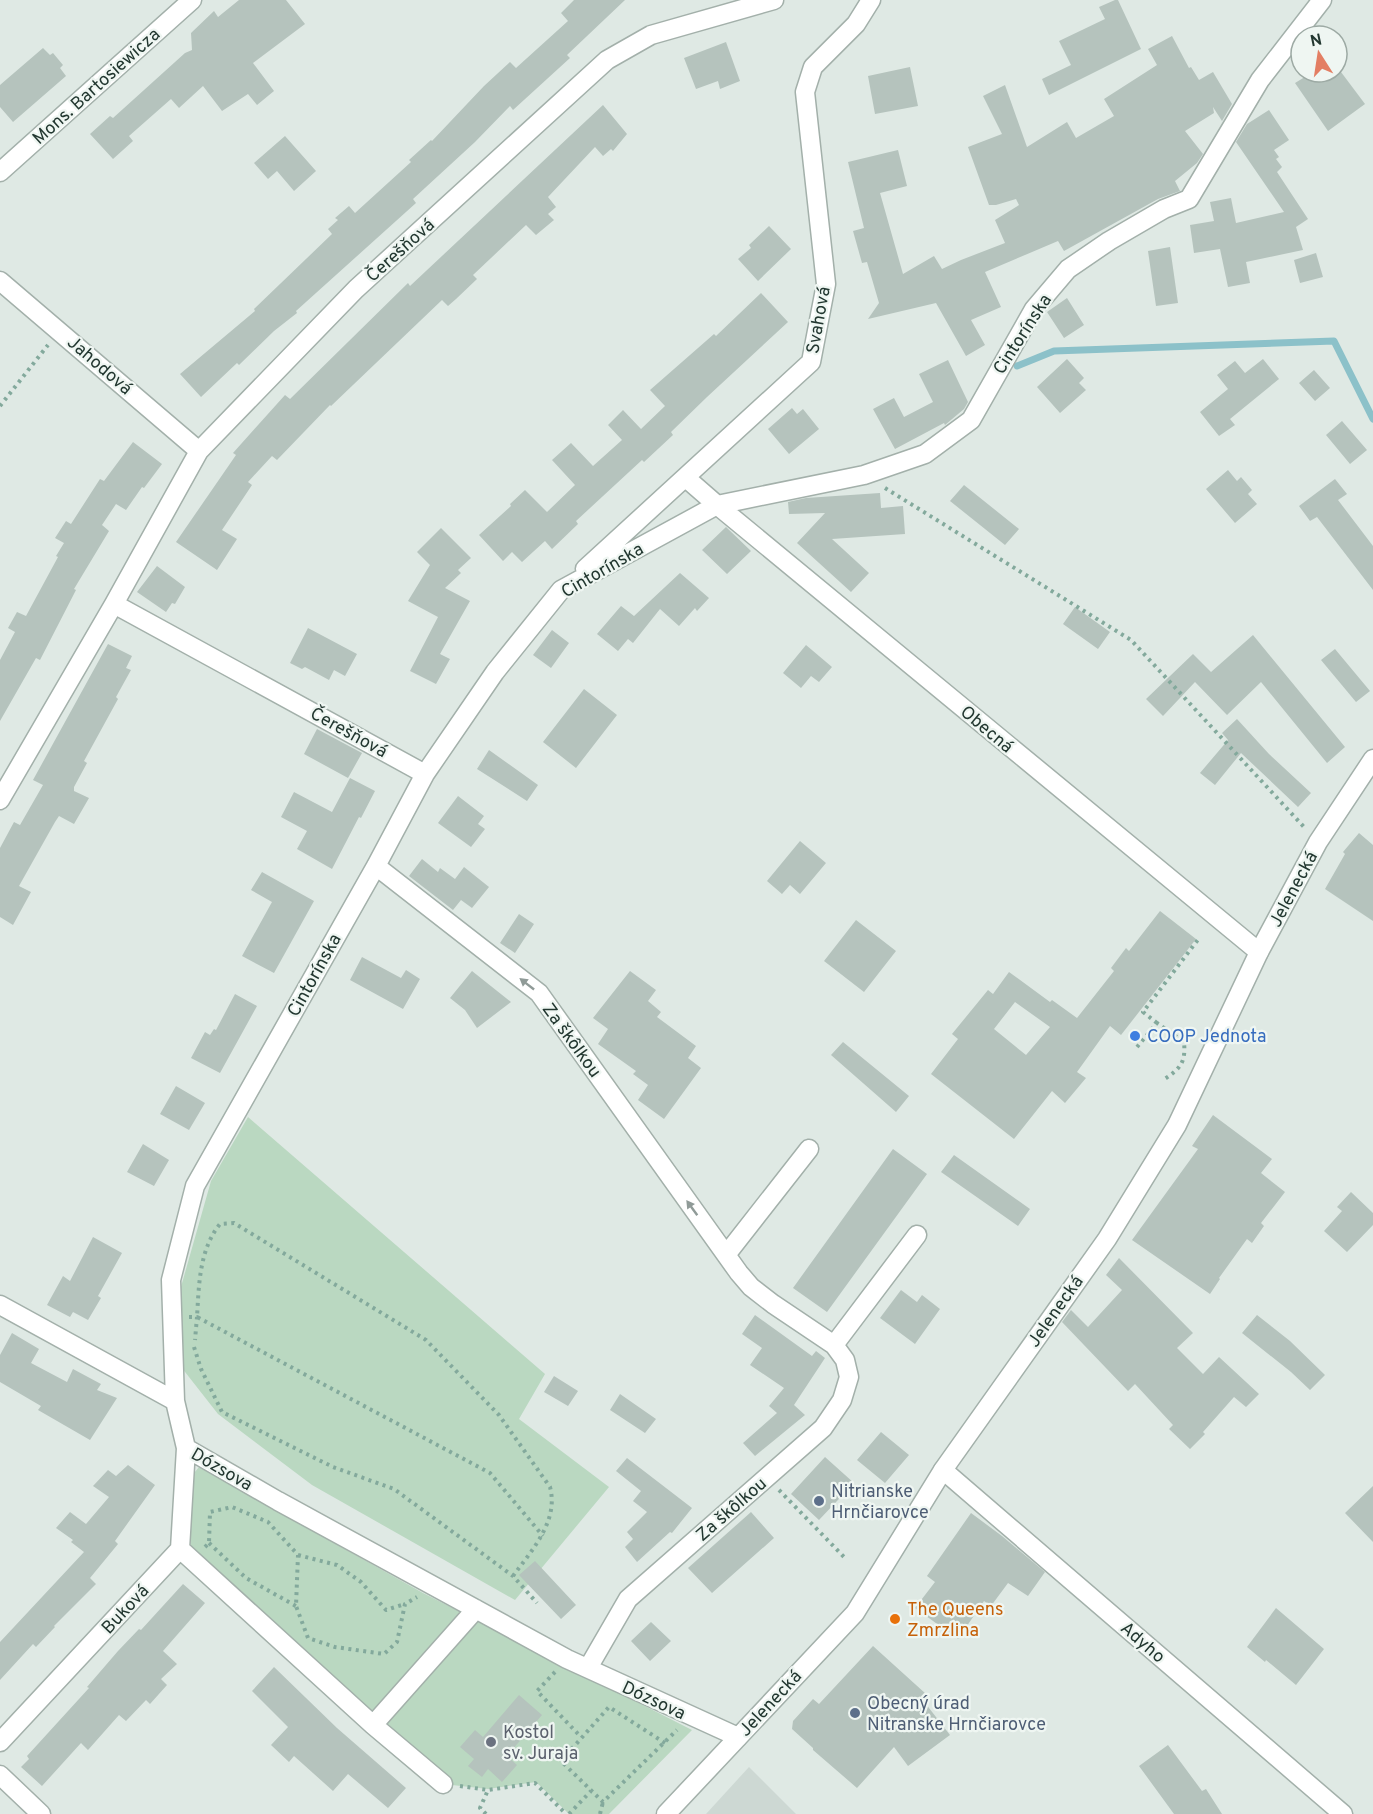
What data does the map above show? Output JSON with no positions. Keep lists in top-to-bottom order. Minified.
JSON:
{"streets":{"street":["Mons. Bartosiewicza","Čerešňová","Svahová","Cintorínska","Jahodová","Obecná","Jelenecká","Za škôlkou","Dózsova","Buková","Adyho"]},"crossings":[["Čerešňová","Cintorínska"],["Čerešňová","Jahodová"],["Svahová","Cintorínska"],["Svahová","Obecná"],["Cintorínska","Obecná"],["Cintorínska","Za škôlkou"],["Cintorínska","Dózsova"],["Obecná","Jelenecká"],["Jelenecká","Dózsova"],["Jelenecká","Adyho"],["Za škôlkou","Dózsova"]],"one_way":["Za škôlkou"],"places":["COOP Jednota","Nitrianske Hrnčiarovce","The Queens Zmrzlina","Obecný úrad Nitranske Hrnčiarovce","Kostol sv. Juraja"],"north":"top"}
